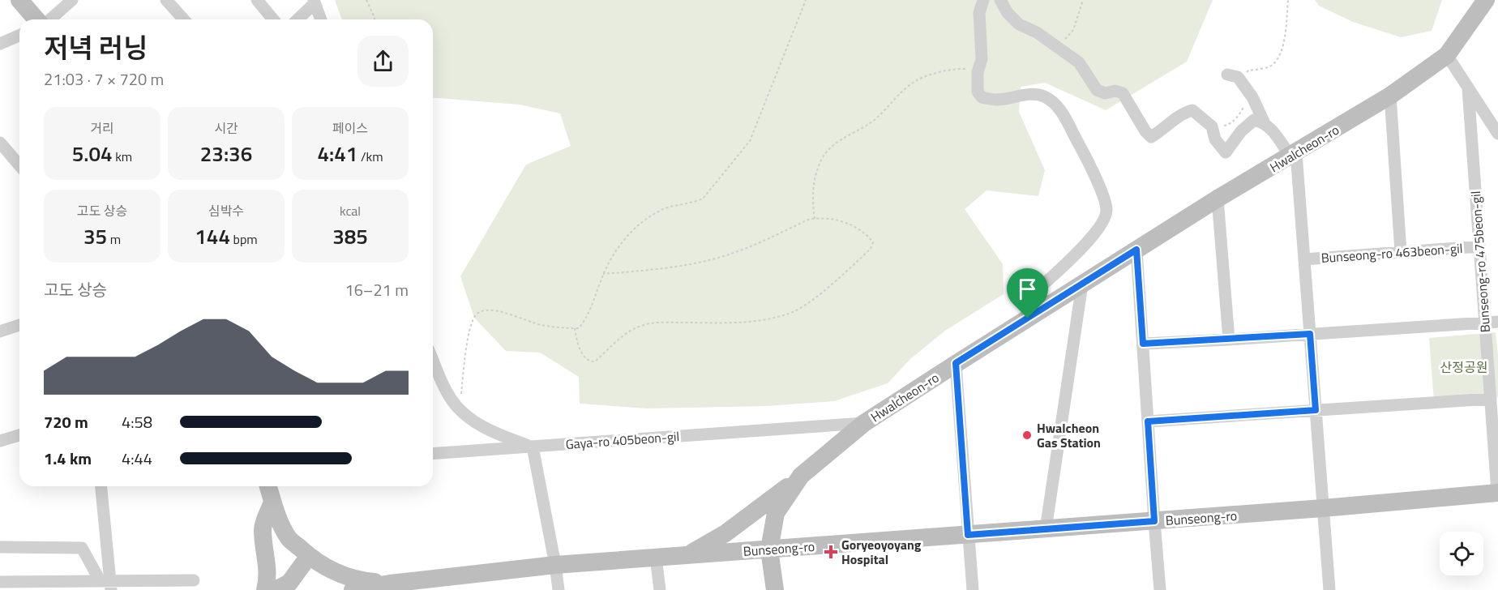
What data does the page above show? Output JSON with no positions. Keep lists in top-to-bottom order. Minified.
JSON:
{"streets":{"main road":["Hwalcheon-ro","Bunseong-ro"],"street":["Bunseong-ro 463beon-gil","Bunseong-ro 475beon-gil","Gaya-ro 405beon-gil"]},"crossings":[["Hwalcheon-ro","Bunseong-ro 463beon-gil"],["Hwalcheon-ro","Gaya-ro 405beon-gil"],["Hwalcheon-ro","Bunseong-ro"],["Bunseong-ro 463beon-gil","Bunseong-ro 475beon-gil"],["Bunseong-ro 463beon-gil","Bunseong-ro"],["Bunseong-ro 475beon-gil","Bunseong-ro"]],"parks":["산정공원"],"places":{"other":["Hwalcheon Gas Station"],"health":["Goryeoyoyang Hospital"]},"page":{"heading":["저녁 러닝","21:03 · 7 × 720 m"],"stats":[["거리","5.04 km"],["시간","23:36"],["페이스","4:41 /km"],["고도 상승","35 m"],["심박수","144 bpm"],["kcal","385"]],"chart":["고도 상승","16–21 m"],"list":[{"name":"720 m","note":"4:58"},{"name":"1.4 km","note":"4:44"}]}}
